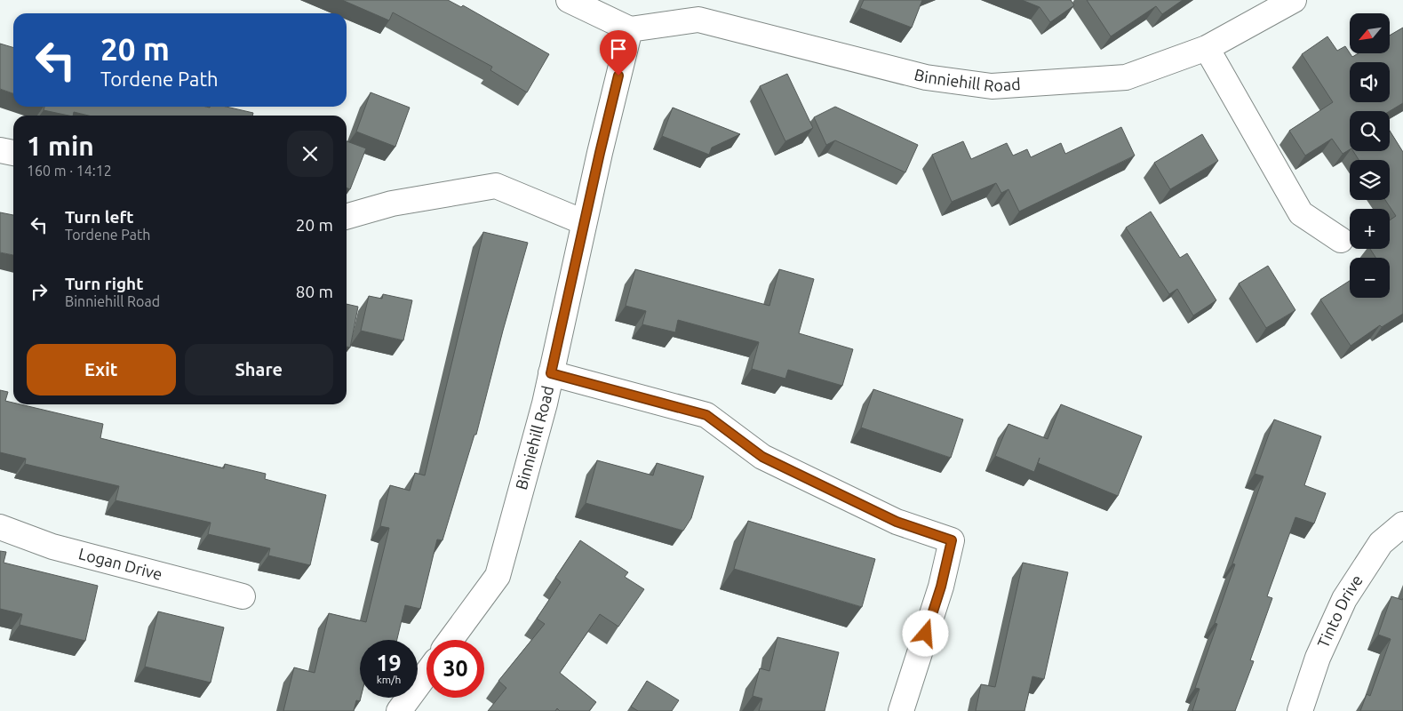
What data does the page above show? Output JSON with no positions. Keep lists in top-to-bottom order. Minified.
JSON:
{"streets":{"street":["Binniehill Road","Logan Drive","Tinto Drive"]},"north":"bottom left","page":{"map_buttons":["+","−"],"turn":["20 m","Tordene Path"],"heading":["1 min","160 m · 14:12"],"list":[{"name":"Turn left","note":"Tordene Path","value":"20 m"},{"name":"Turn right","note":"Binniehill Road","value":"80 m"}],"buttons":["Exit","Share"],"speed":"19 km/h","limit":"30"}}
